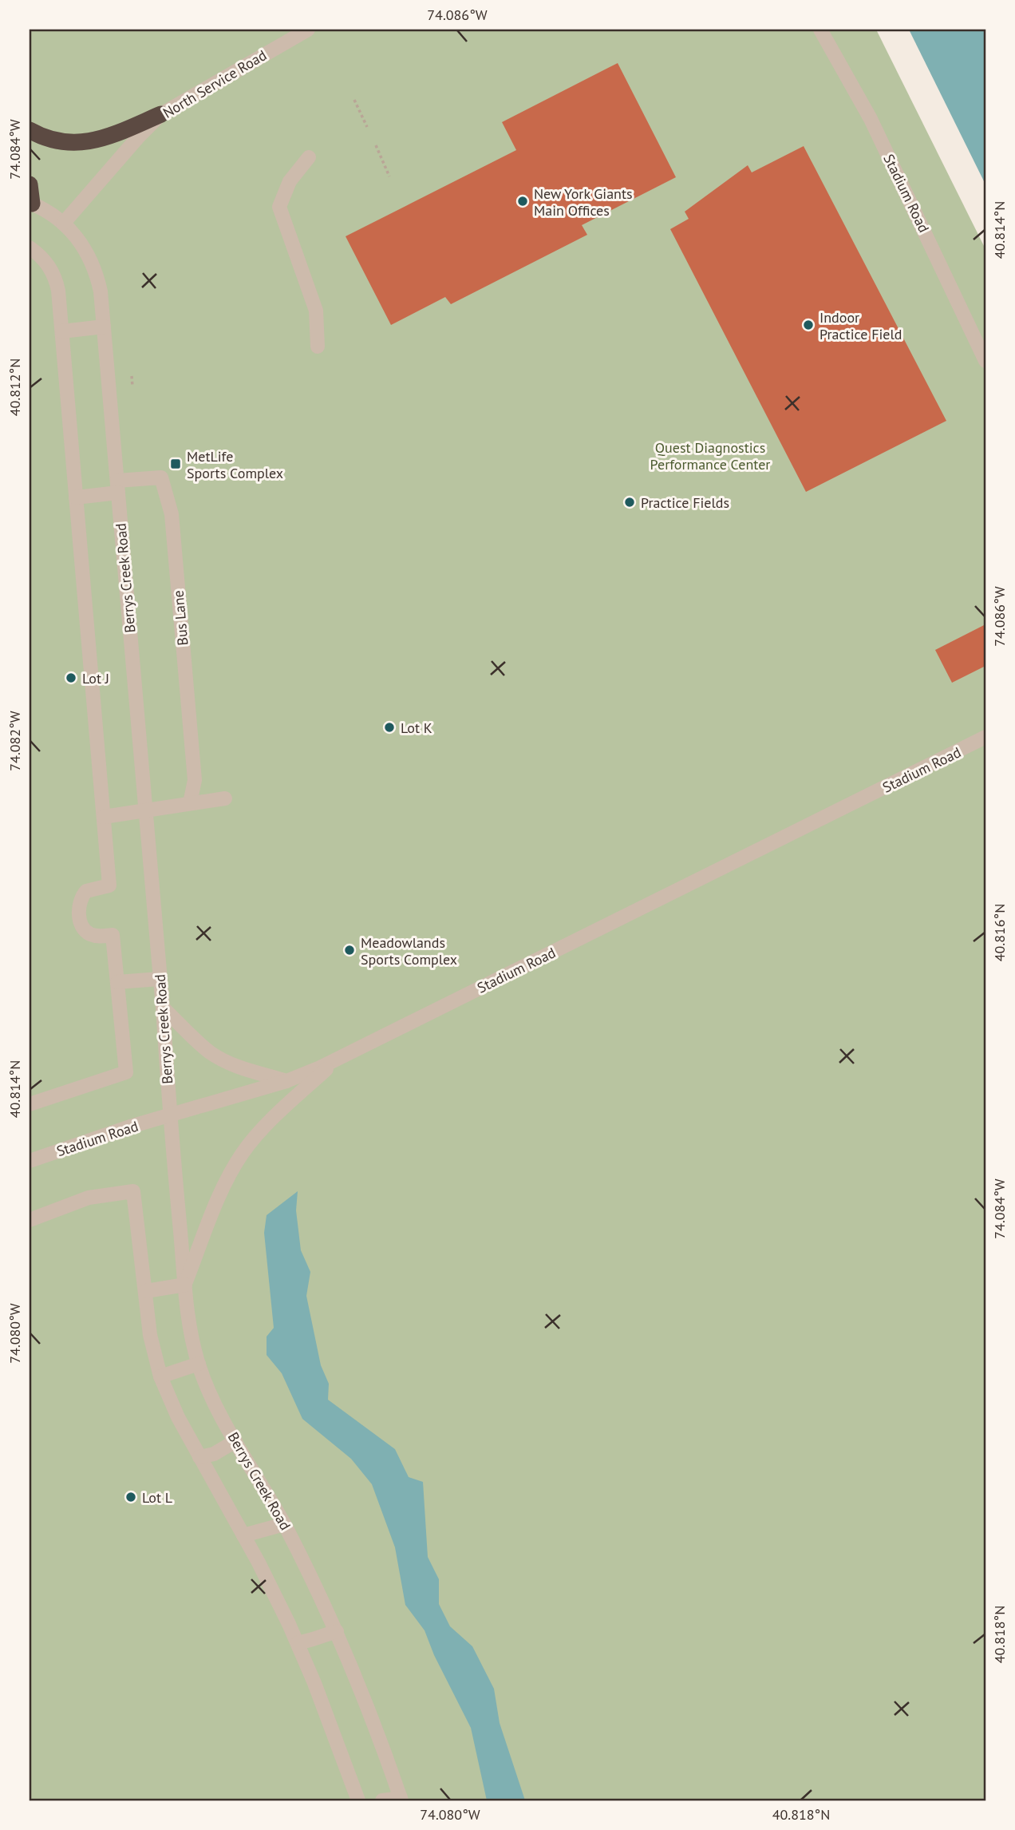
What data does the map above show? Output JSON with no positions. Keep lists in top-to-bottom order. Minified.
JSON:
{"streets":{"street":["North Service Road","Stadium Road","Berrys Creek Road","Bus Lane"]},"crossings":[["North Service Road","Berrys Creek Road"],["Stadium Road","Berrys Creek Road"],["Berrys Creek Road","Bus Lane"]],"parks":["Quest Diagnostics Performance Center"],"places":{"other":["New York Giants Main Offices","Indoor Practice Field","Practice Fields","Lot J","Lot K","Meadowlands Sports Complex","Lot L"],"transit":["MetLife Sports Complex"]},"coordinates":["74.086°W","74.084°W","40.814°N","40.812°N","74.082°W","40.816°N","74.080°W","40.818°N"]}
